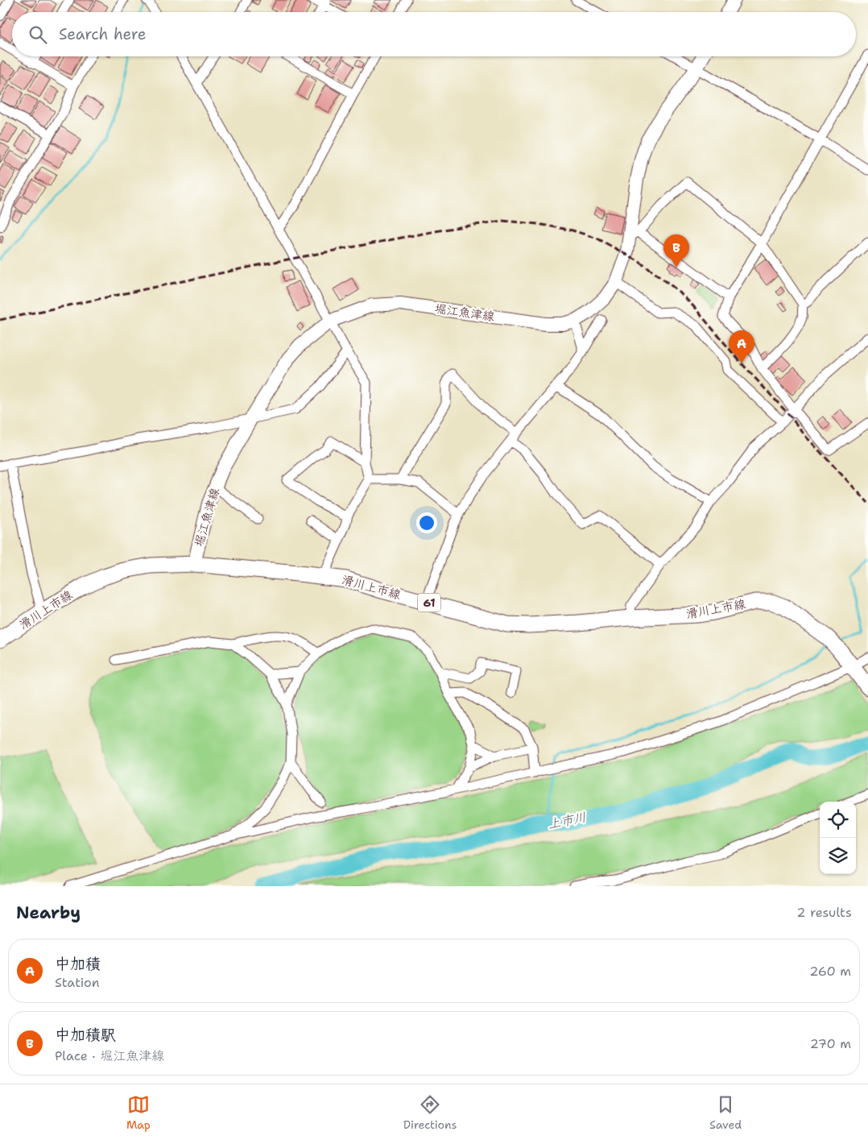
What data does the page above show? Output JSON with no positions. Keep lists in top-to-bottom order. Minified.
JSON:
{"streets":{"main road":["堀江魚津線","滑川上市線","61"]},"crossings":[["堀江魚津線","滑川上市線"]],"water":["上市川"],"page":{"search":"Search here","pins":["B","A"],"heading":["Nearby","2 results"],"list":[{"mark":"A","name":"中加積","note":"Station","value":"260 m"},{"mark":"B","name":"中加積駅","note":"Place · 堀江魚津線","value":"270 m"}],"nav":["Map","Directions","Saved"]}}
